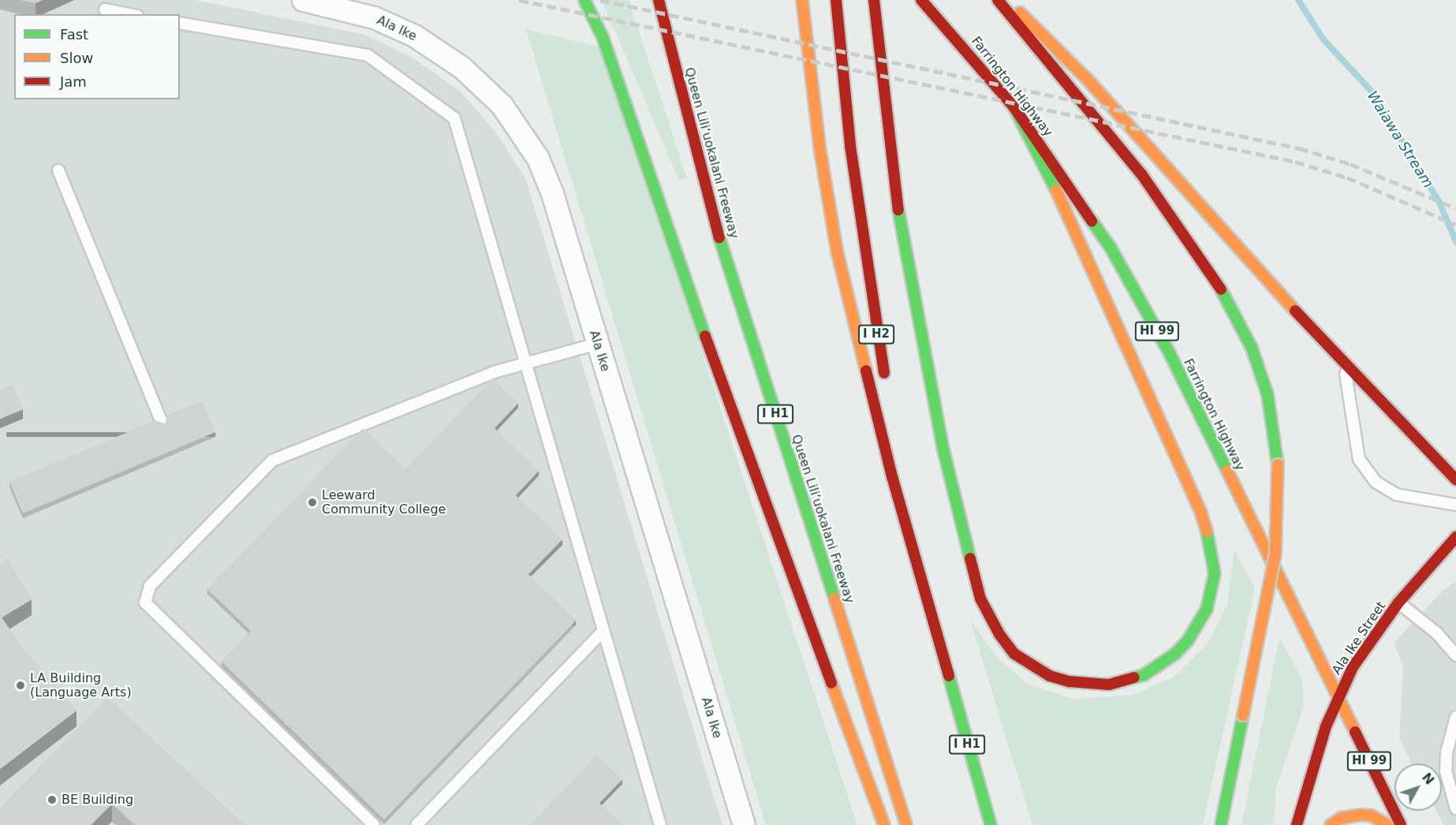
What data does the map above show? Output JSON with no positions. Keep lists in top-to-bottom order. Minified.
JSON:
{"streets":{"main road":["Farrington Highway","Queen Liliʻuokalani Freeway","HI 99","I H2","I H1","Ala Ike Street"],"street":["Ala Ike"]},"crossings":[["Farrington Highway","Ala Ike Street"]],"water":["Waiawa Stream"],"places":["Leeward Community College","LA Building (Language Arts)","BE Building"],"legend":["Fast","Slow","Jam"],"north":"top right"}
